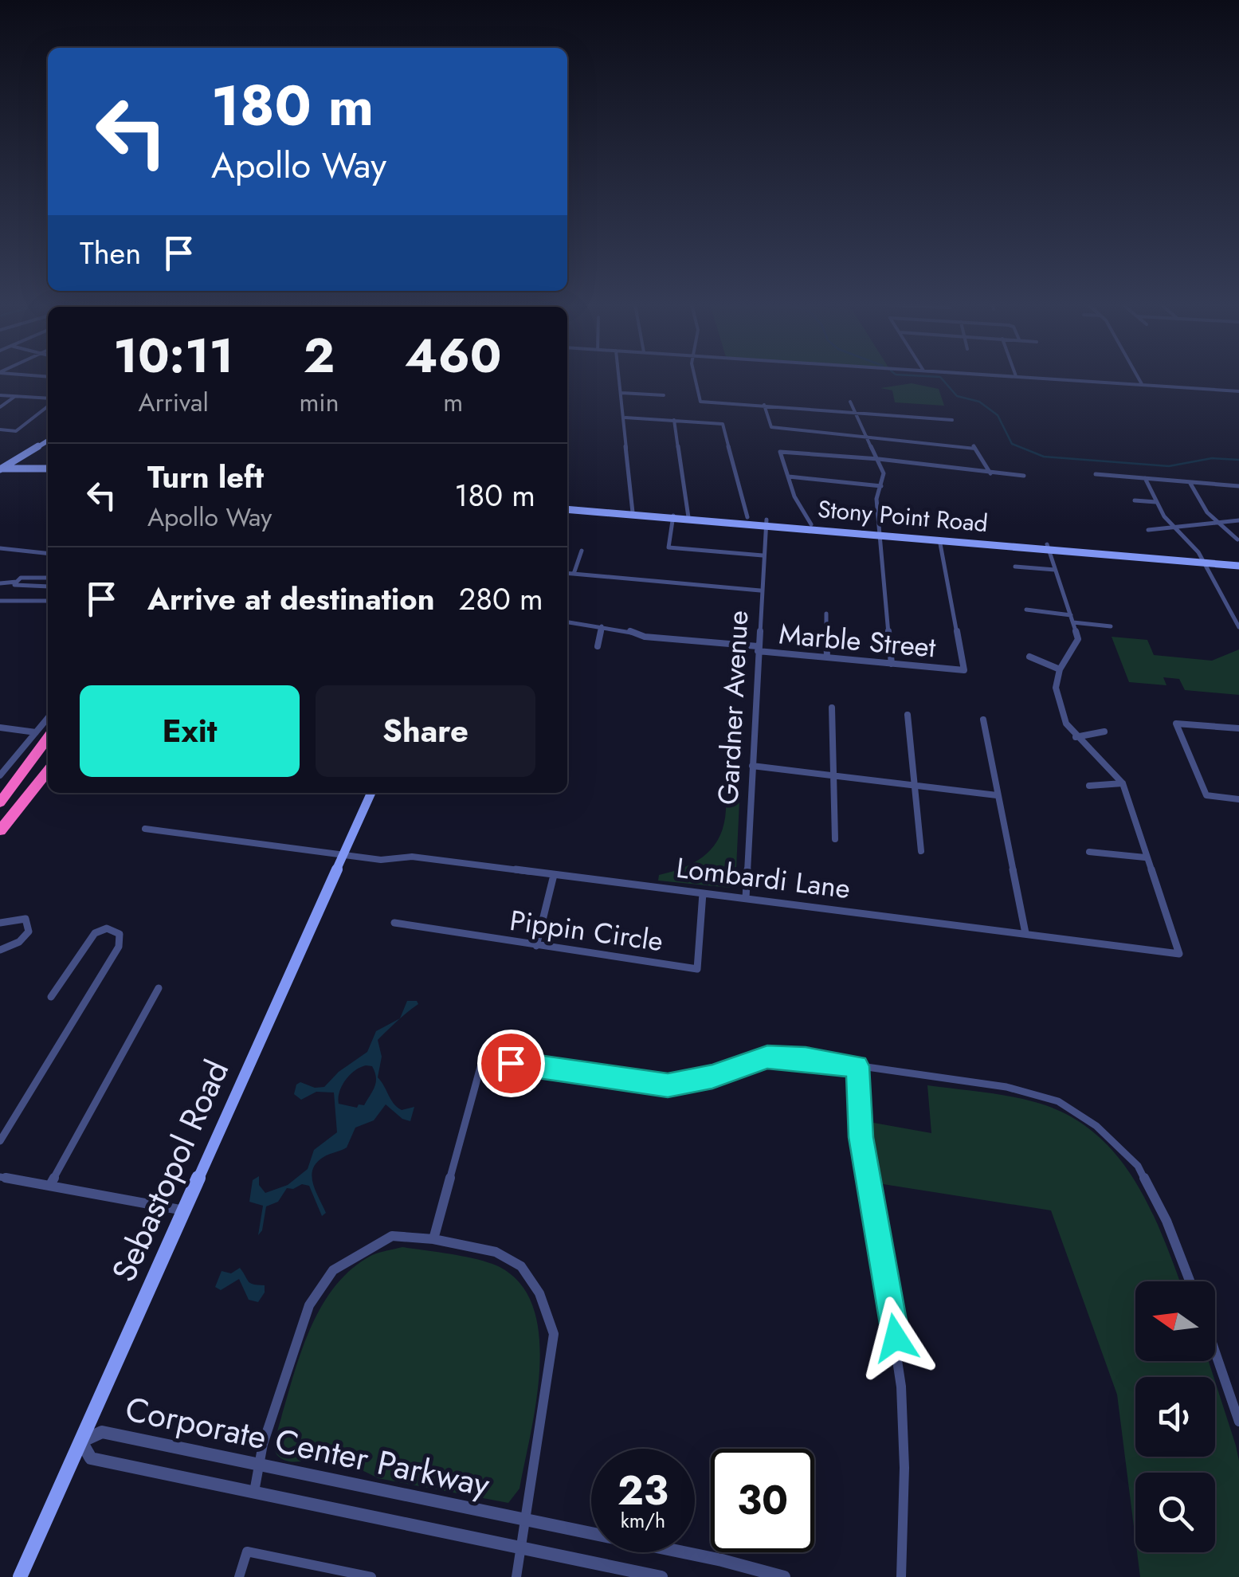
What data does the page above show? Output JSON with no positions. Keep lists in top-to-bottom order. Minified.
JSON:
{"streets":{"main road":["Stony Point Road","Sebastopol Road"],"street":["Marble Street","Gardner Avenue","Lombardi Lane","Pippin Circle","Corporate Center Parkway"]},"crossings":[["Stony Point Road","Marble Street"],["Stony Point Road","Gardner Avenue"],["Marble Street","Gardner Avenue"],["Gardner Avenue","Lombardi Lane"],["Lombardi Lane","Pippin Circle"],["Lombardi Lane","Sebastopol Road"],["Sebastopol Road","Corporate Center Parkway"]],"north":"left","page":{"turn":["180 m","Apollo Way"],"then":"Then","eta":["10:11","Arrival","2","min","460","m"],"list":[{"name":"Turn left","note":"Apollo Way","value":"180 m"},{"name":"Arrive at destination","value":"280 m"}],"buttons":["Exit","Share"],"speed":"23 km/h","limit":"30"}}
